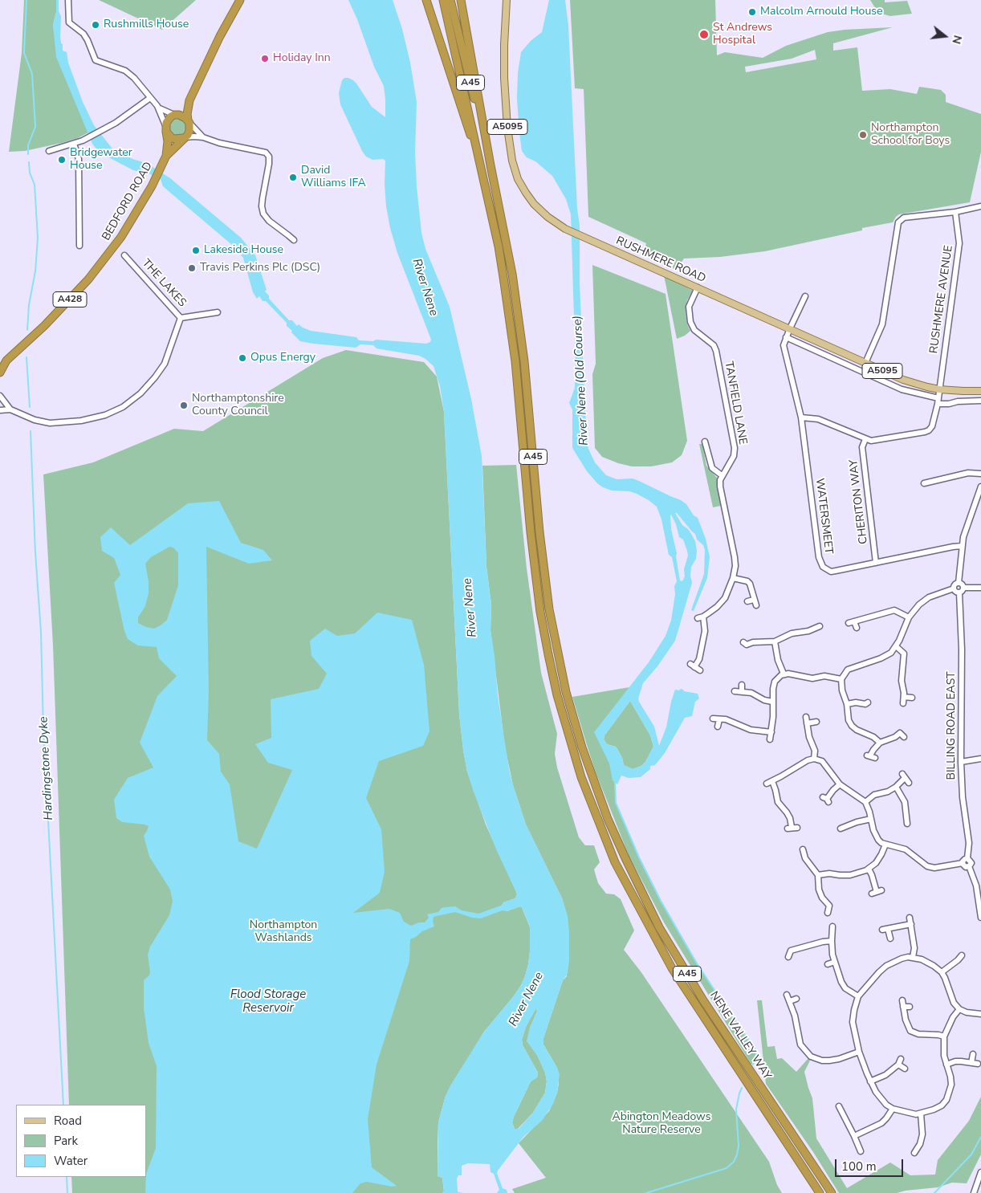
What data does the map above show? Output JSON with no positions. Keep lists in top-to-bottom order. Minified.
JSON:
{"streets":{"highway":["A45","BEDFORD ROAD","A428","NENE VALLEY WAY"],"main road":["A5095","RUSHMERE ROAD"],"street":["THE LAKES","RUSHMERE AVENUE","TANFIELD LANE","CHERITON WAY","WATERSMEET","BILLING ROAD EAST"]},"crossings":[["A45","NENE VALLEY WAY"],["RUSHMERE ROAD","RUSHMERE AVENUE"],["RUSHMERE ROAD","TANFIELD LANE"],["RUSHMERE ROAD","WATERSMEET"],["RUSHMERE AVENUE","CHERITON WAY"],["CHERITON WAY","WATERSMEET"]],"water":["River Nene","River Nene (Old Course)","Hardingstone Dyke","Flood Storage Reservoir"],"parks":["Northampton Washlands","Abington Meadows Nature Reserve"],"places":["Malcolm Arnould House","Rushmills House","St Andrews Hospital","Holiday Inn","Northampton School for Boys","Bridgewater House","David Williams IFA","Lakeside House","Travis Perkins Plc (DSC)","Opus Energy","Northamptonshire County Council"],"legend":["Road","Park","Water"],"scale_bar":"100 m","north":"right"}
